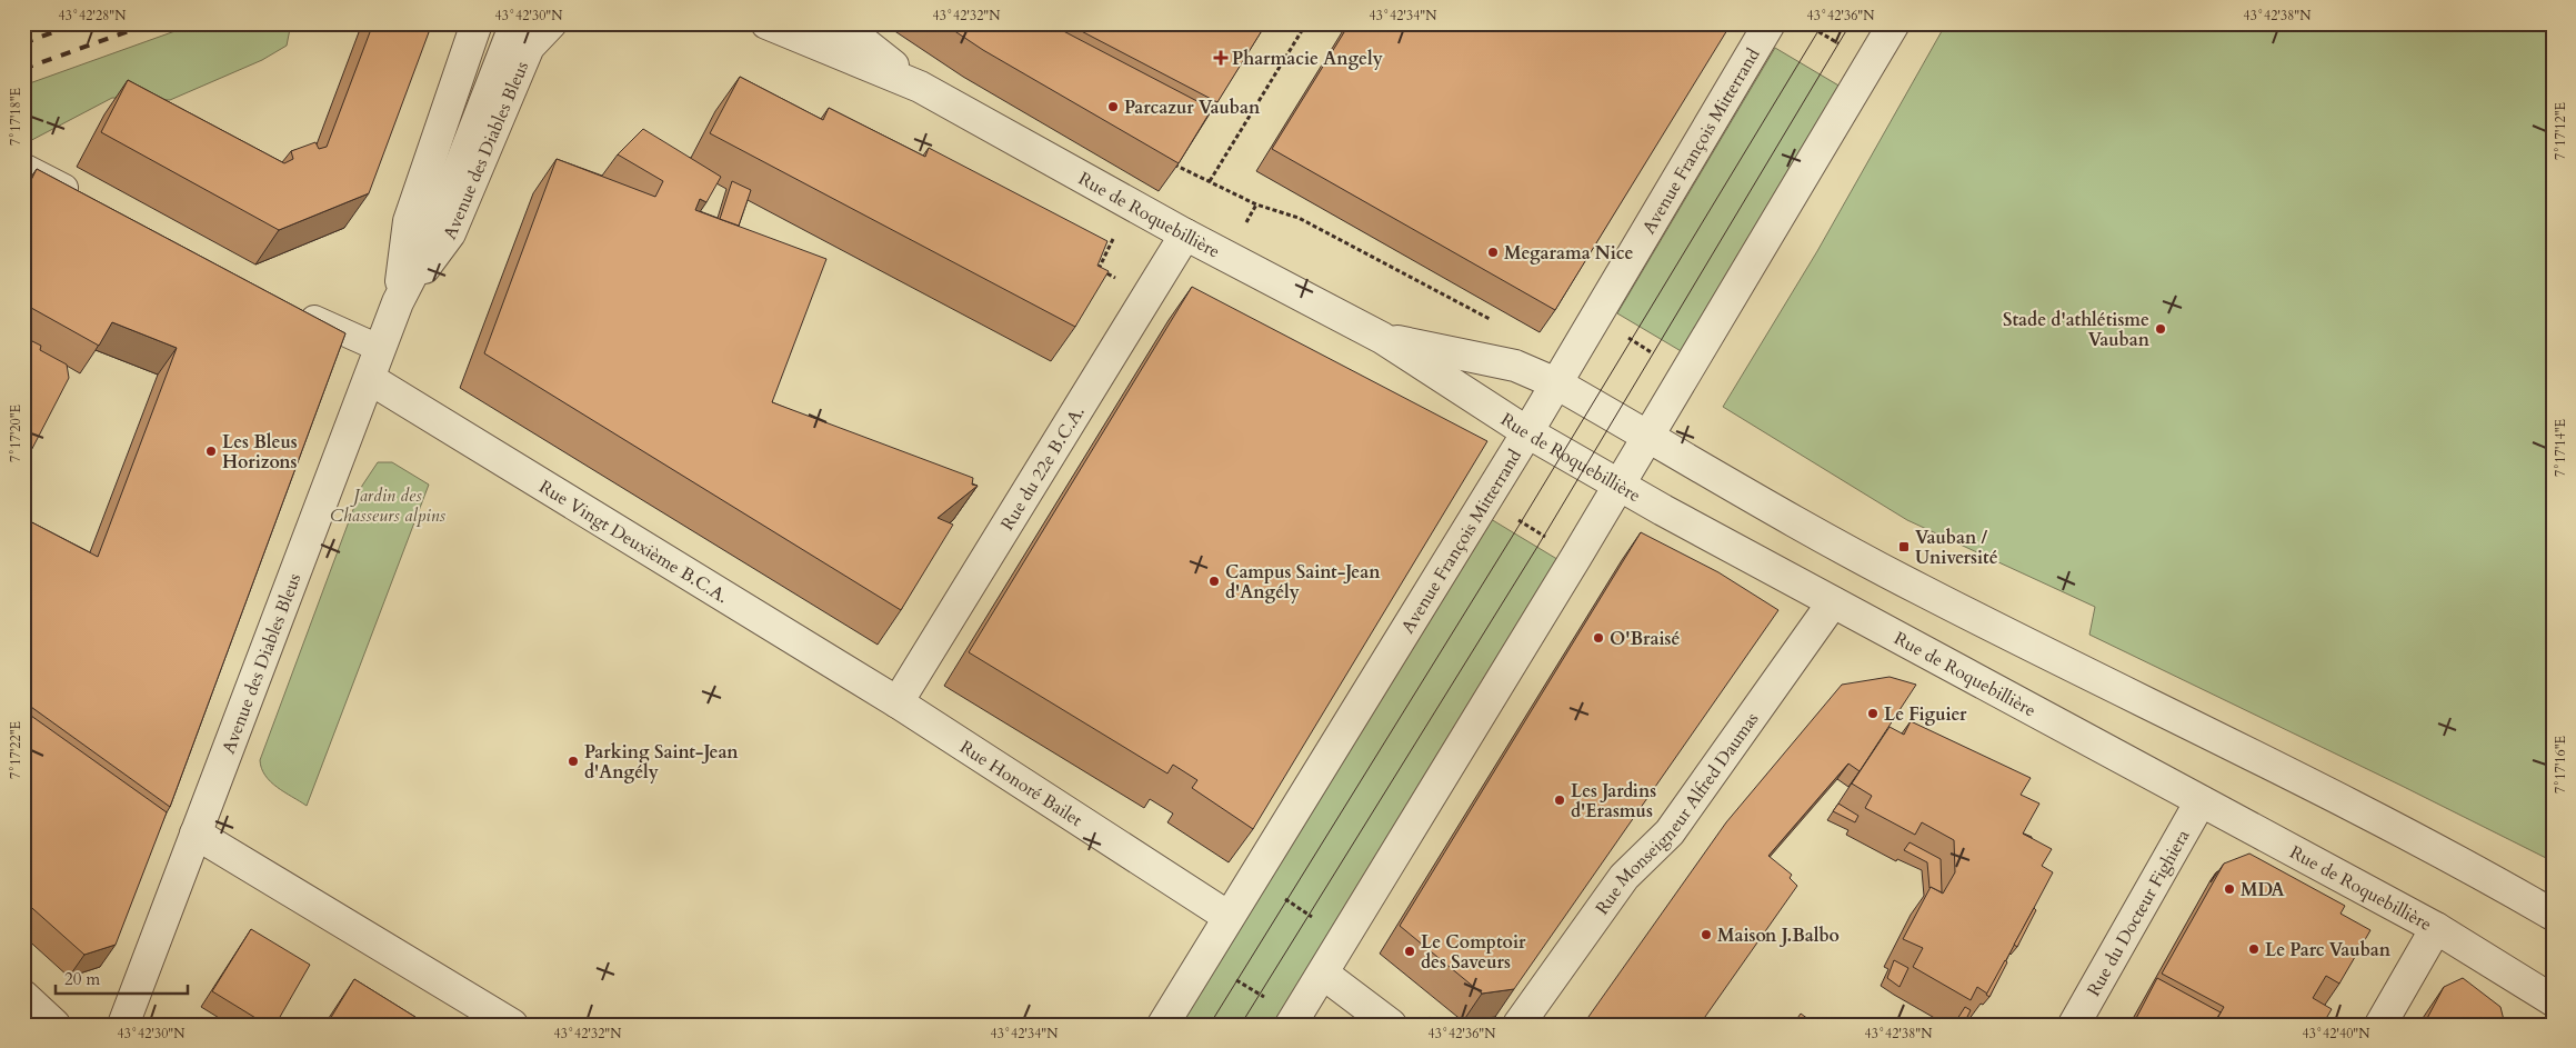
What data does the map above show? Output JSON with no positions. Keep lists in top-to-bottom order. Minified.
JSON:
{"streets":{"street":["Avenue François Mitterrand","Avenue des Diables Bleus","Rue de Roquebillière","Rue du 22e B.C.A.","Rue Vingt Deuxième B.C.A.","Rue Honoré Bailet","Rue Monseigneur Alfred Daumas","Rue du Docteur Fighiera"]},"crossings":[["Avenue François Mitterrand","Rue de Roquebillière"],["Avenue François Mitterrand","Rue Honoré Bailet"],["Avenue des Diables Bleus","Rue Vingt Deuxième B.C.A."],["Rue de Roquebillière","Rue du 22e B.C.A."],["Rue de Roquebillière","Rue Monseigneur Alfred Daumas"],["Rue de Roquebillière","Rue du Docteur Fighiera"],["Rue du 22e B.C.A.","Rue Vingt Deuxième B.C.A."],["Rue du 22e B.C.A.","Rue Honoré Bailet"],["Rue Vingt Deuxième B.C.A.","Rue Honoré Bailet"]],"parks":["Jardin des Chasseurs alpins"],"places":{"health":["Pharmacie Angely"],"other":["Parcazur Vauban","Megarama Nice","Stade d'athlétisme Vauban","Les Bleus Horizons","Campus Saint-Jean d'Angély","O'Braisé","Le Figuier","Parking Saint-Jean d'Angély","Les Jardins d'Erasmus","MDA","Maison J.Balbo","Le Parc Vauban","Le Comptoir des Saveurs"],"transit":["Vauban / Université"]},"scale_bar":"20 m","coordinates":["43°42'28\"N","43°42'30\"N","43°42'32\"N","43°42'34\"N","43°42'36\"N","43°42'38\"N","7°17'18\"E","7°17'12\"E","7°17'20\"E","7°17'14\"E","7°17'22\"E","7°17'16\"E","43°42'40\"N"]}
